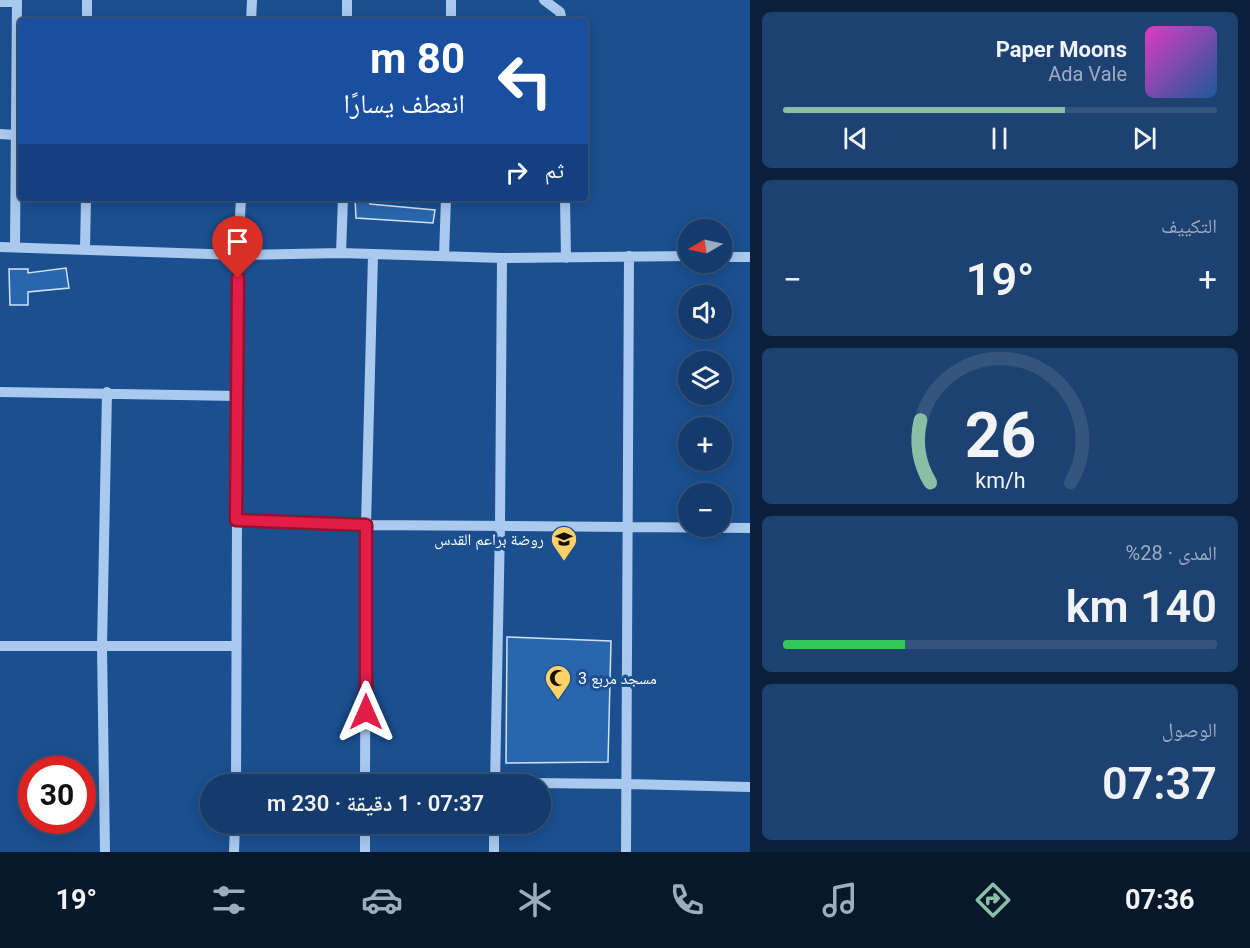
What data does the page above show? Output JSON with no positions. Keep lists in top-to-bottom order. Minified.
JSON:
{"places":{"school or university":["روضة براعم القدس"],"mosque":["مسجد مربع 3"]},"north":"left","page":{"turn":["80 m","انعطف يسارًا"],"song":["Paper Moons","Ada Vale"],"then":"ثم","tile":["التكييف",["المدى · 28%","140 km"],["الوصول","07:37"]],"map_buttons":["+","−"],"heat":["−","19°","+"],"limit":"30","trip":"07:37 · 1 دقيقة · 230 m","tabs":["07:36","19°"],"gauge":["26","km/h"]}}
